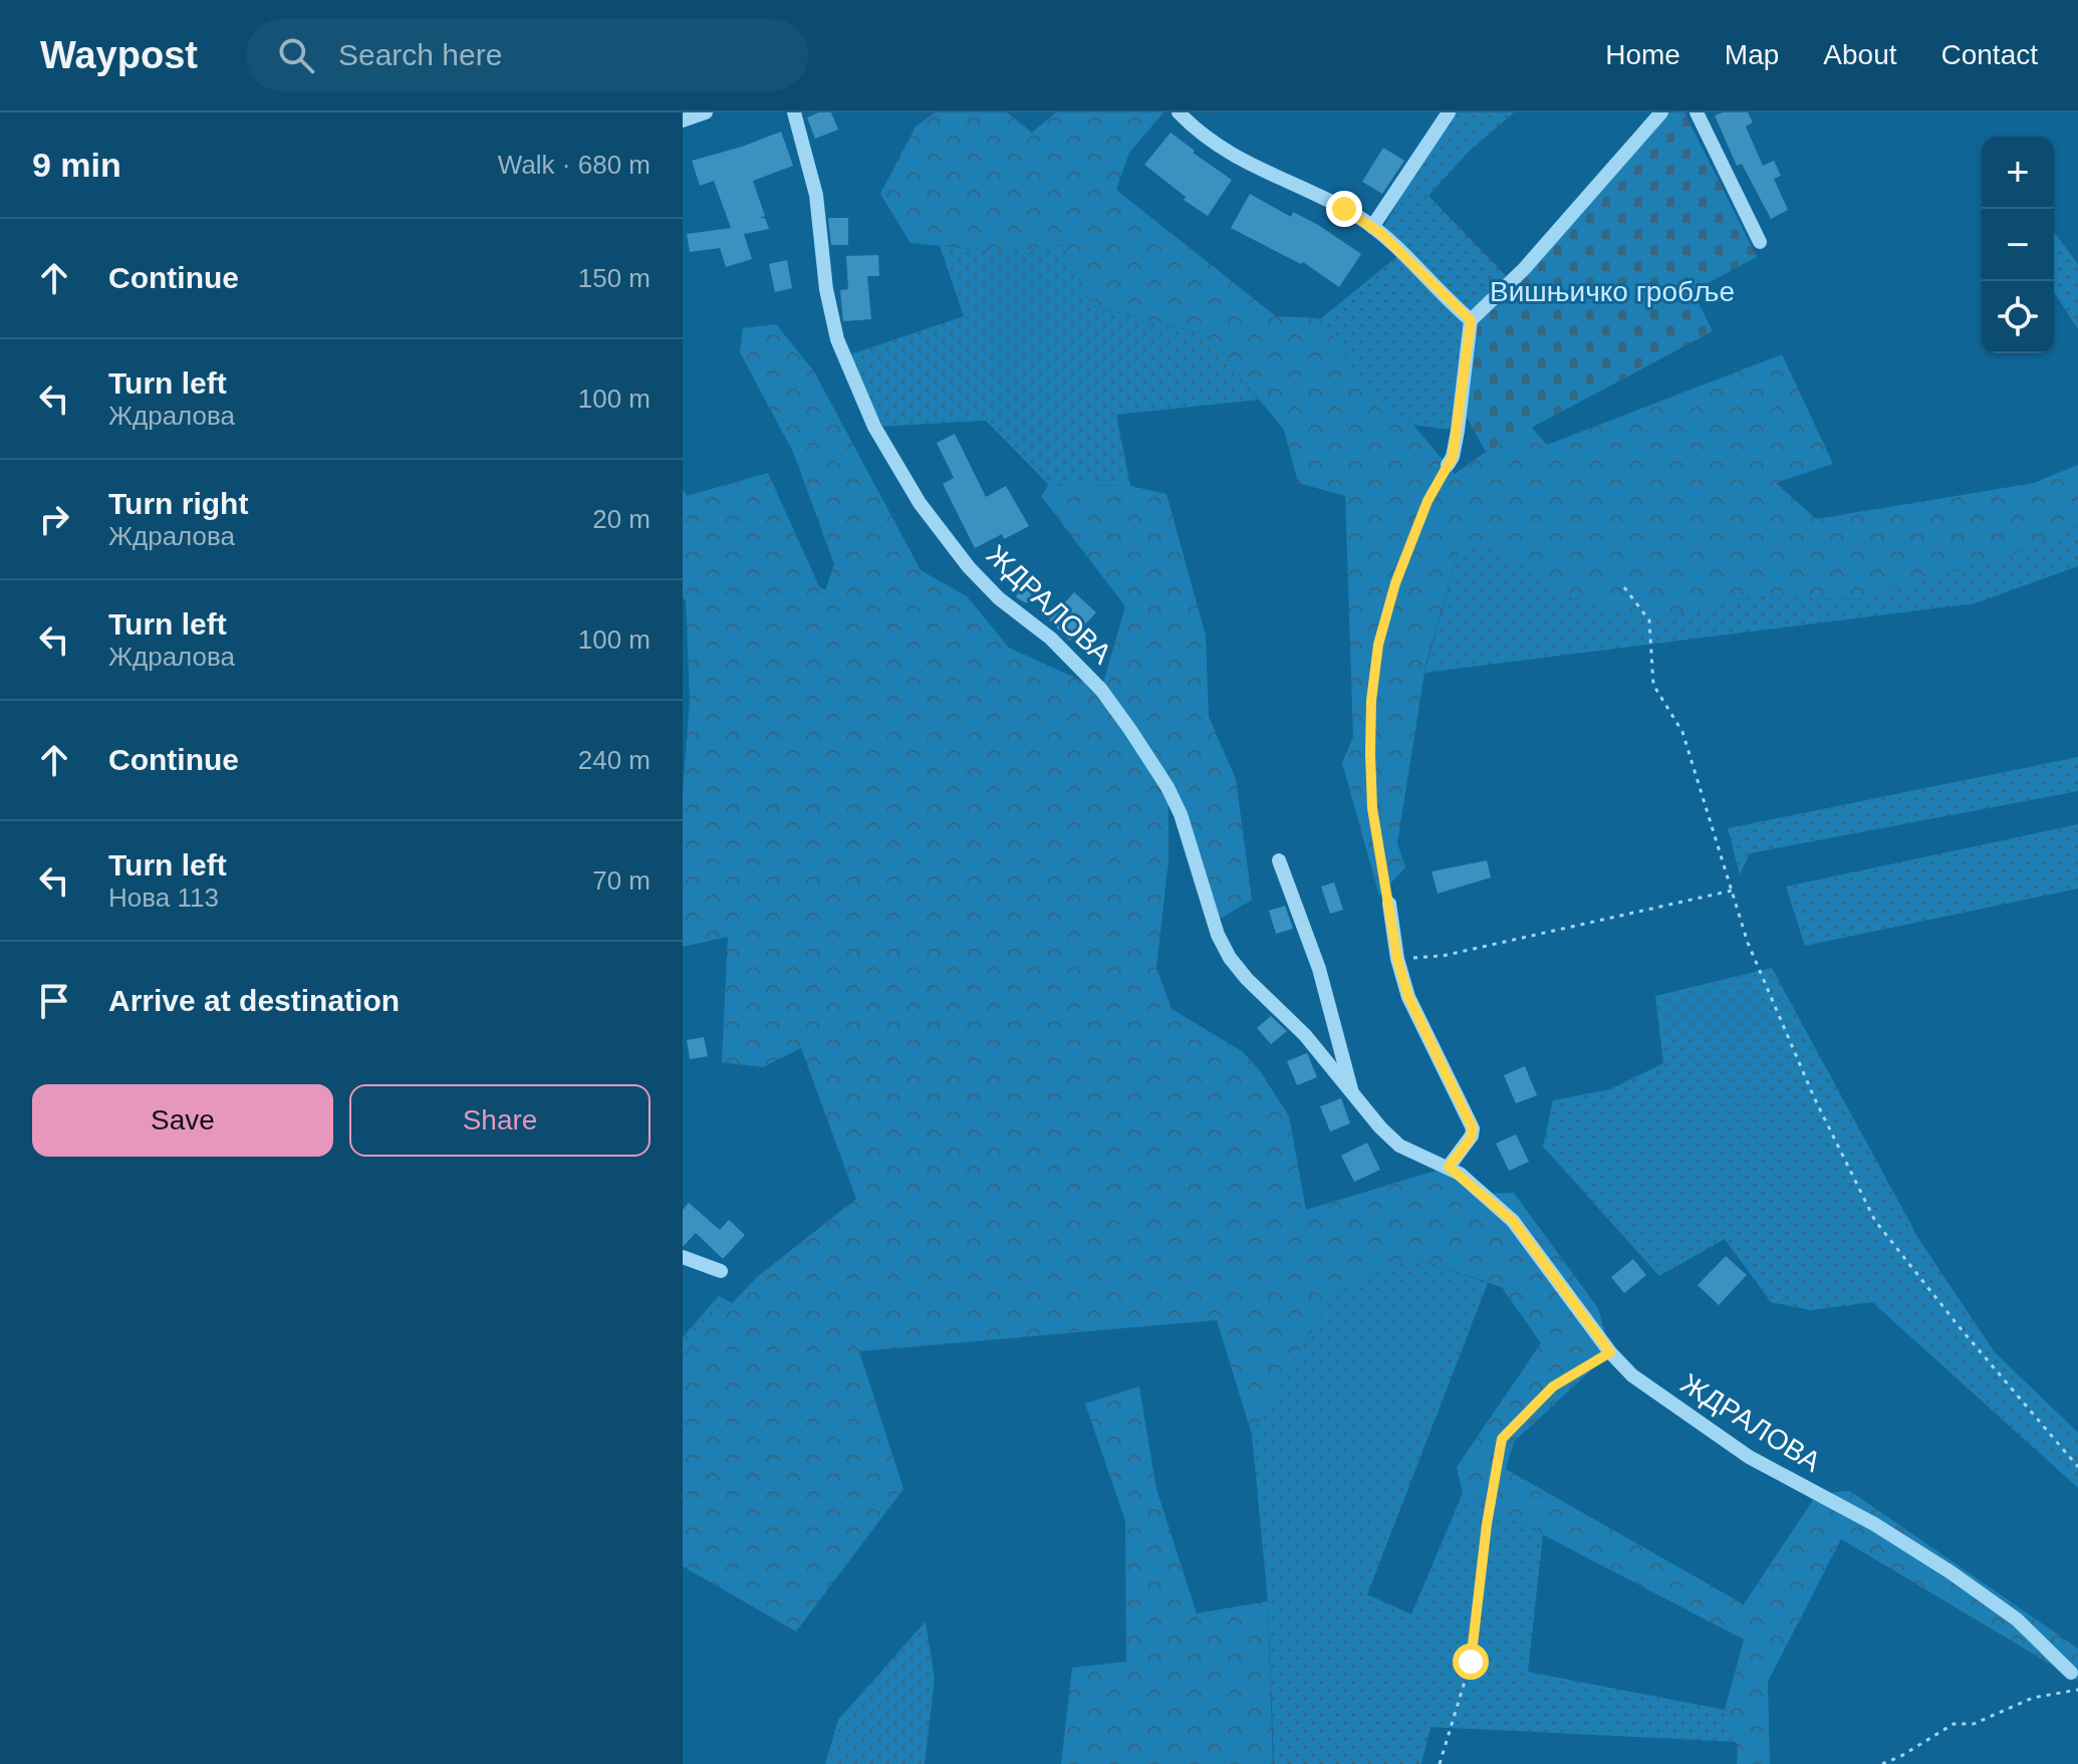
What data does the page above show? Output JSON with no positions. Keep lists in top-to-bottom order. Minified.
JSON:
{"streets":{"street":["ЖДРАЛОВА"]},"parks":["Вишњичко гробље"],"page":{"header":"Waypost","search":"Search here","nav":["Home","Map","About","Contact"],"heading":["9 min","Walk · 680 m"],"map_buttons":["+","−"],"list":[["Continue","150 m"],["Turn left","Ждралова","100 m"],["Turn right","Ждралова","20 m"],["Turn left","Ждралова","100 m"],["Continue","240 m"],["Turn left","Нова 113","70 m"],"Arrive at destination"],"buttons":["Save","Share"]}}
